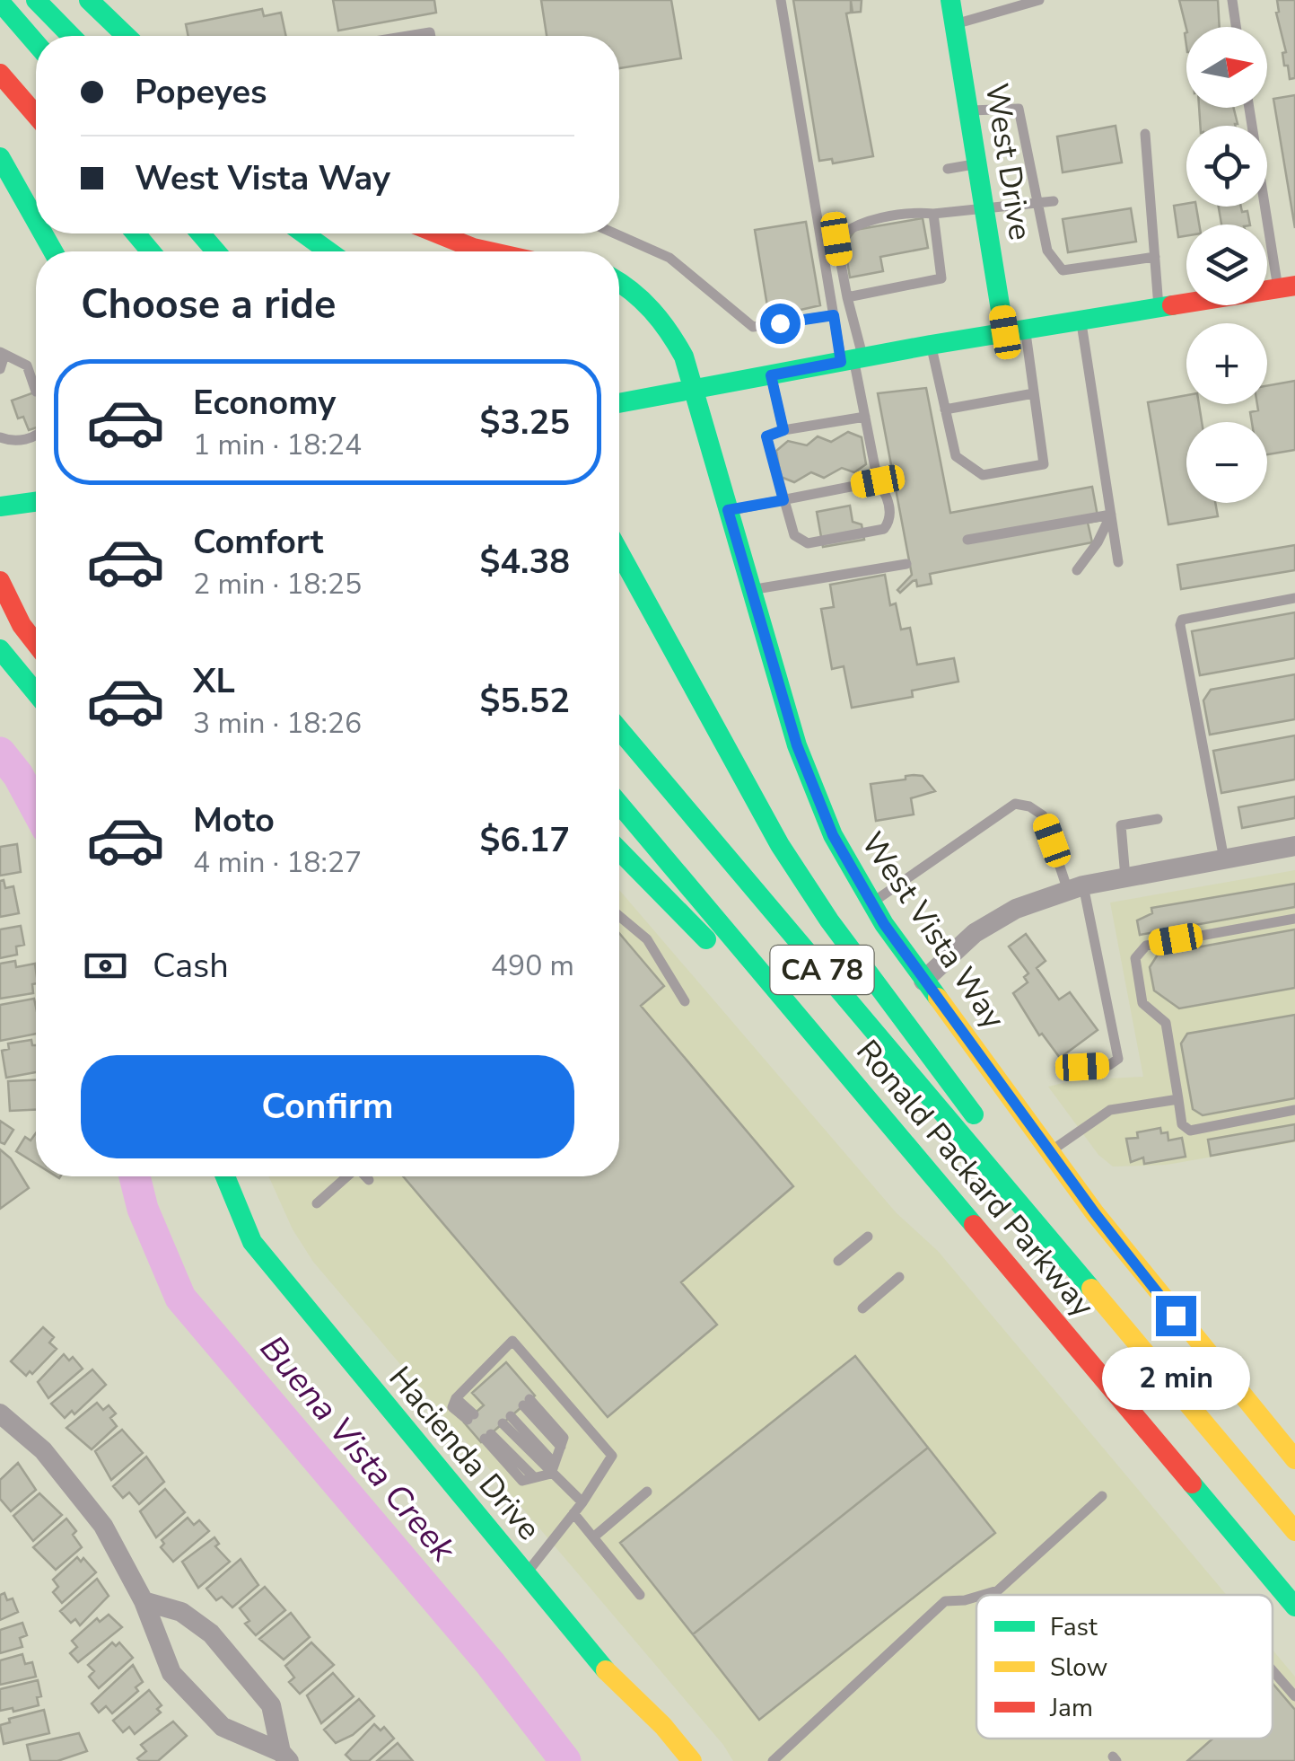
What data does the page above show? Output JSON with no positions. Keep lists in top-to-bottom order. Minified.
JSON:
{"streets":{"main road":["West Drive","West Vista Way","CA 78","Ronald Packard Parkway","Hacienda Drive"]},"water":["Buena Vista Creek"],"legend":["Fast","Slow","Jam"],"north":"right","page":{"map_buttons":["+","−"],"banner":["Popeyes","West Vista Way"],"heading":"Choose a ride","list":[{"name":"Economy","note":"1 min · 18:24","value":"$3.25"},{"name":"Comfort","note":"2 min · 18:25","value":"$4.38"},{"name":"XL","note":"3 min · 18:26","value":"$5.52"},{"name":"Moto","note":"4 min · 18:27","value":"$6.17"}],"pay":["Cash","490 m"],"buttons":"Confirm","bubble":"2 min"}}
